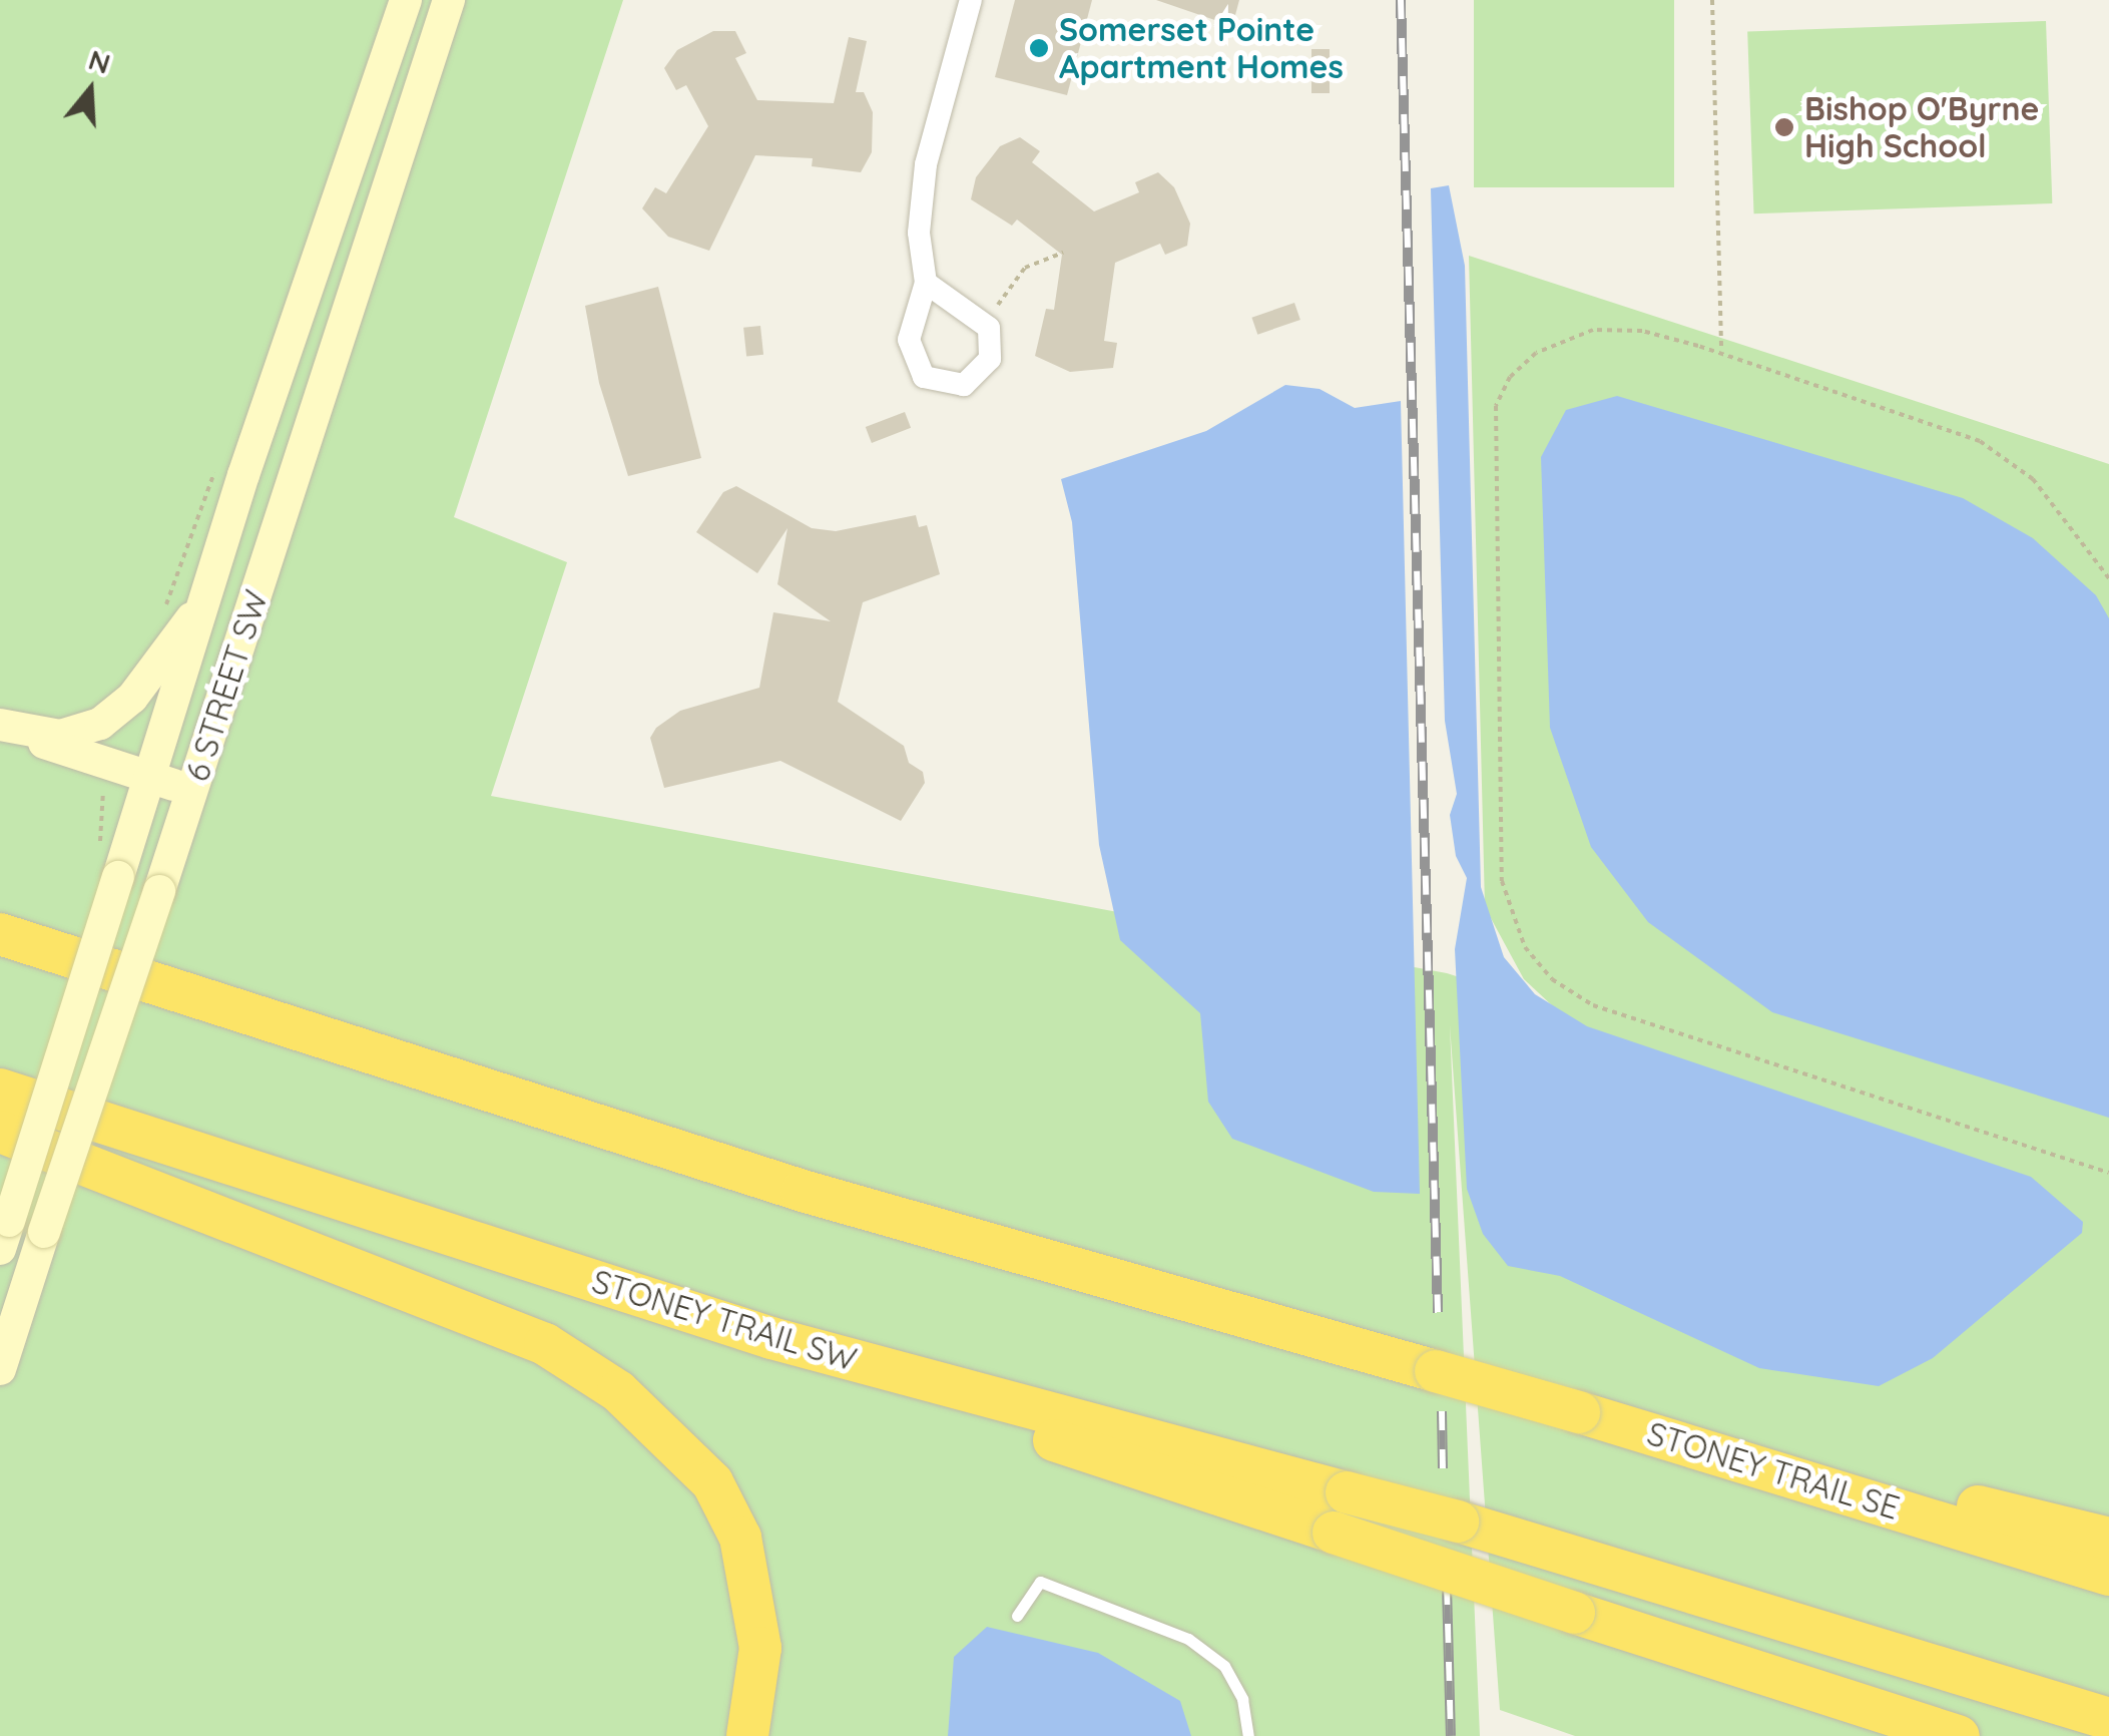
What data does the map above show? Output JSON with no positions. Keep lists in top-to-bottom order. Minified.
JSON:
{"streets":{"highway":["STONEY TRAIL SW","STONEY TRAIL SE"],"main road":["6 STREET SW"]},"places":["Somerset Pointe Apartment Homes","Bishop O'Byrne High School"],"north":"top"}
